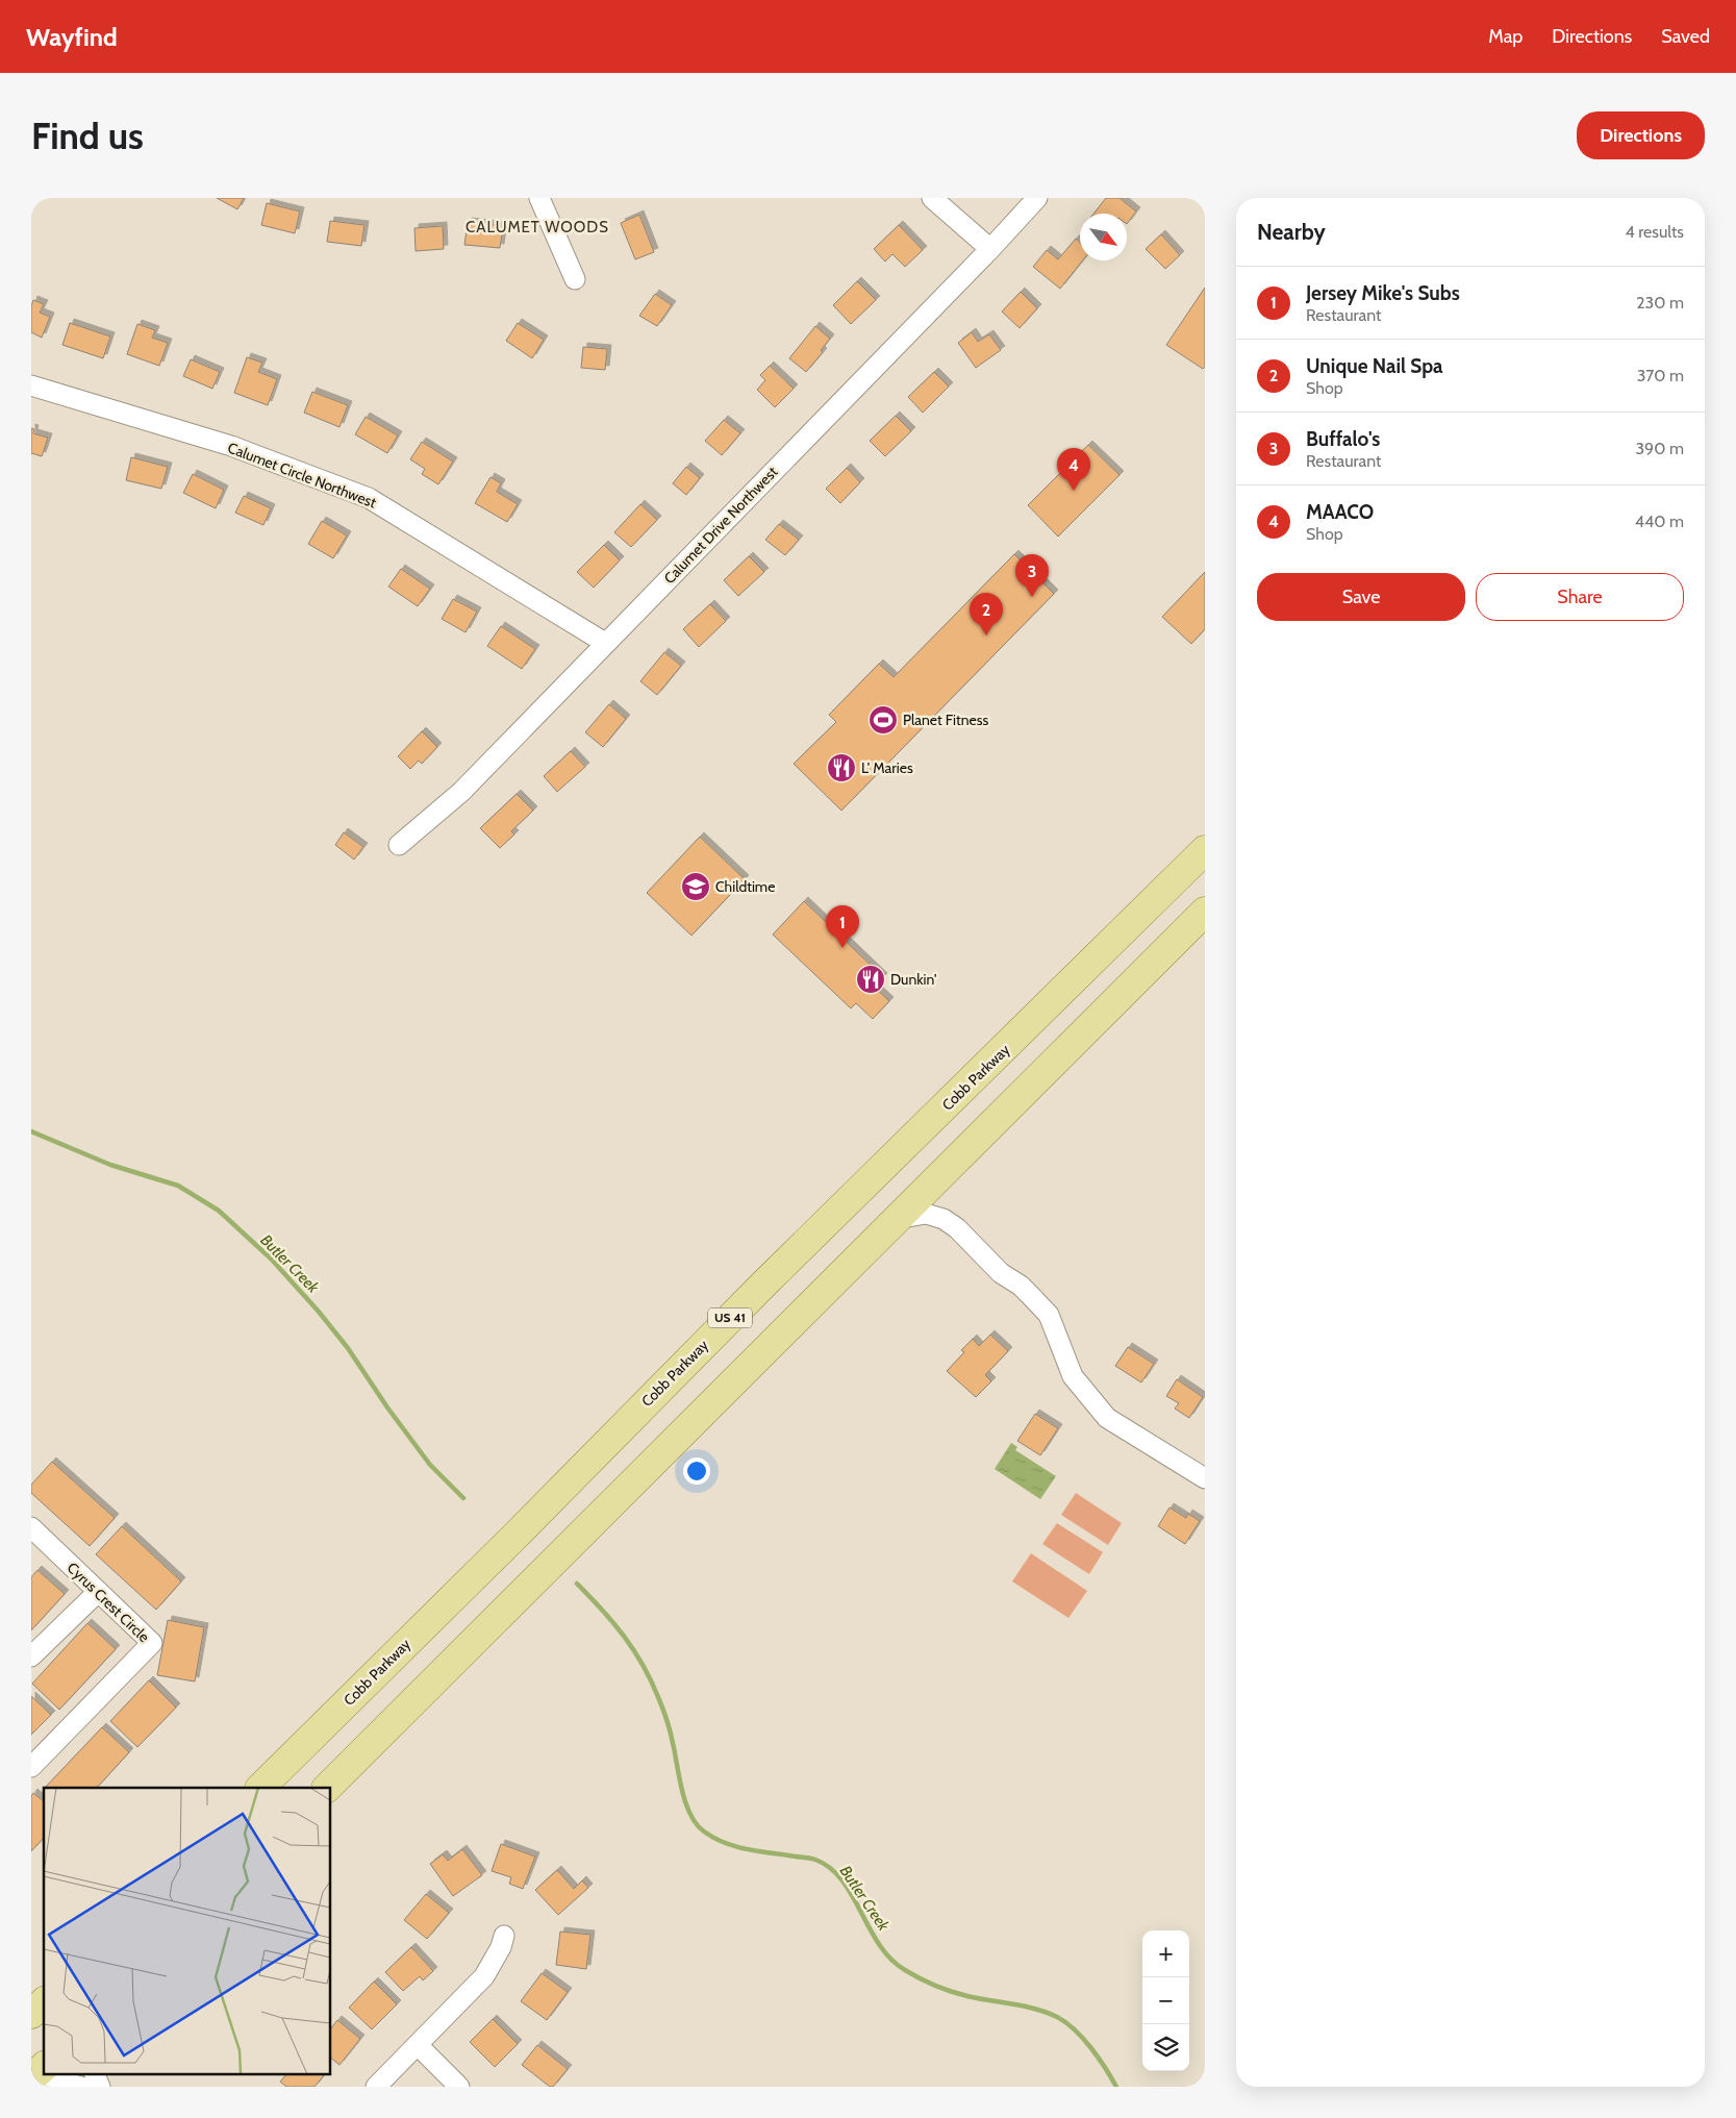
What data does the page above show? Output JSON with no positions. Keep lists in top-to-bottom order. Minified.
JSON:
{"streets":{"main road":["Cobb Parkway","US 41"],"street":["Calumet Circle Northwest","Calumet Drive Northwest","Cyrus Crest Circle"]},"crossings":[["Calumet Circle Northwest","Calumet Drive Northwest"]],"districts":["CALUMET WOODS"],"water":["Butler Creek"],"places":{"sports":["Planet Fitness"],"restaurant":["L' Maries","Dunkin'"],"school or university":["Childtime"]},"north":"bottom right","page":{"header":"Wayfind","nav":["Map","Directions","Saved"],"buttons":["Directions",["Save","Share"]],"title":"Find us","heading":["Nearby","4 results"],"list":[{"mark":"1","name":"Jersey Mike's Subs","note":"Restaurant","value":"230 m"},{"mark":"2","name":"Unique Nail Spa","note":"Shop","value":"370 m"},{"mark":"3","name":"Buffalo's","note":"Restaurant","value":"390 m"},{"mark":"4","name":"MAACO","note":"Shop","value":"440 m"}],"pins":["4","3","2","1"],"map_buttons":["+","−"]}}
